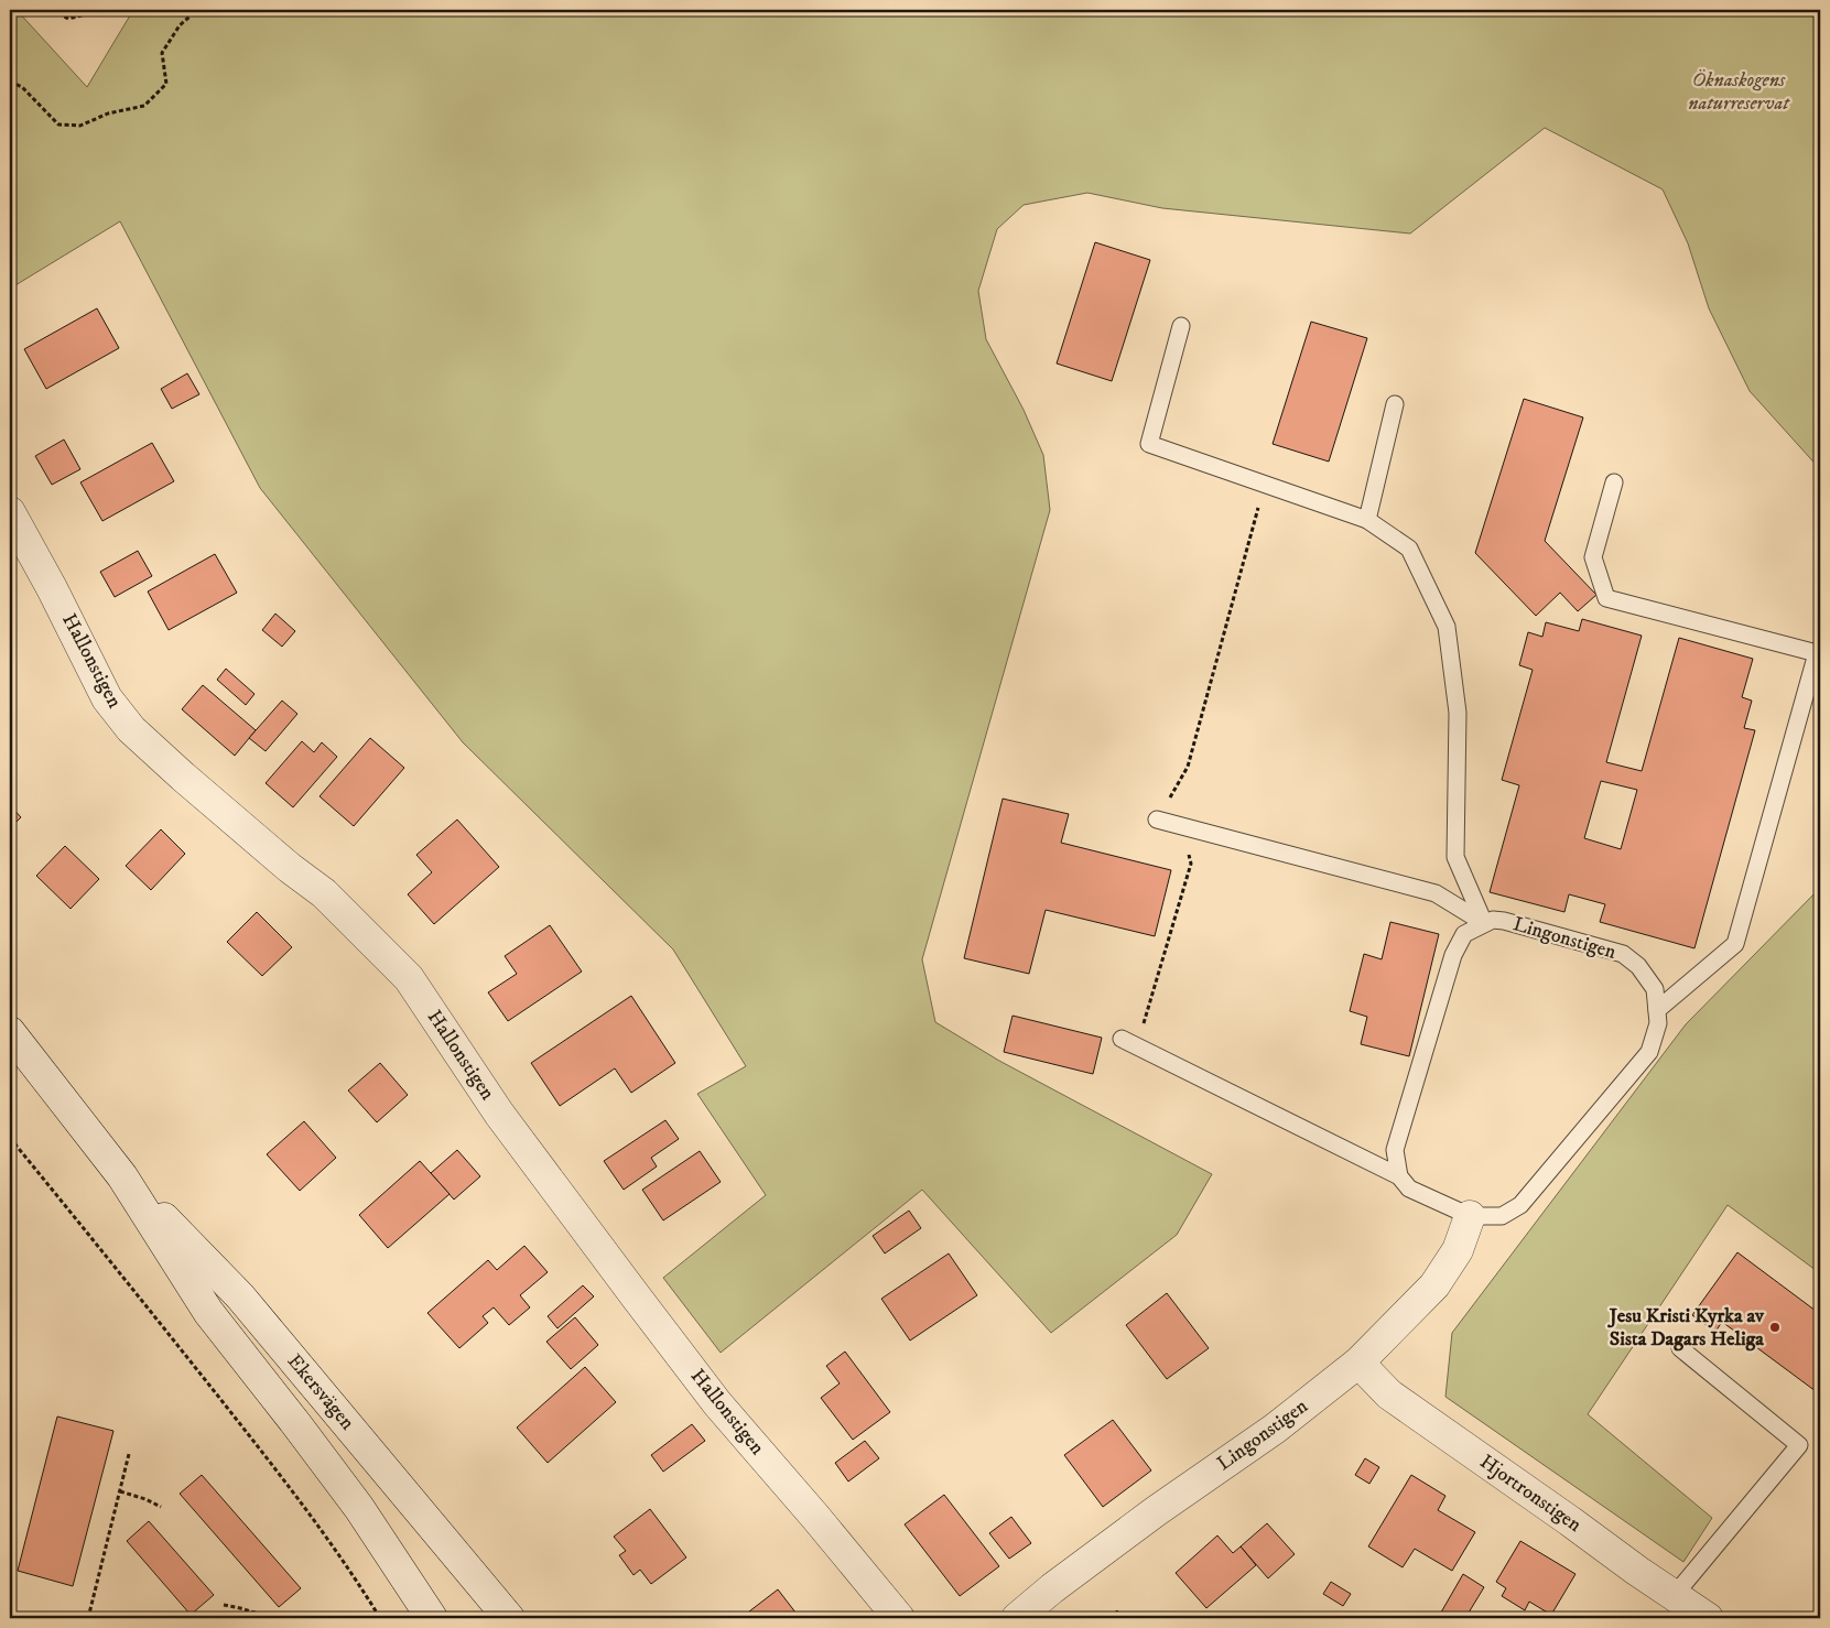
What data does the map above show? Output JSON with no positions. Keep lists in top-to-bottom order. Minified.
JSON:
{"streets":{"street":["Hallonstigen","Lingonstigen","Ekersvägen","Hjortronstigen"]},"crossings":[["Lingonstigen","Hjortronstigen"]],"parks":["Öknaskogens naturreservat"],"places":["Jesu Kristi Kyrka av Sista Dagars Heliga"]}
